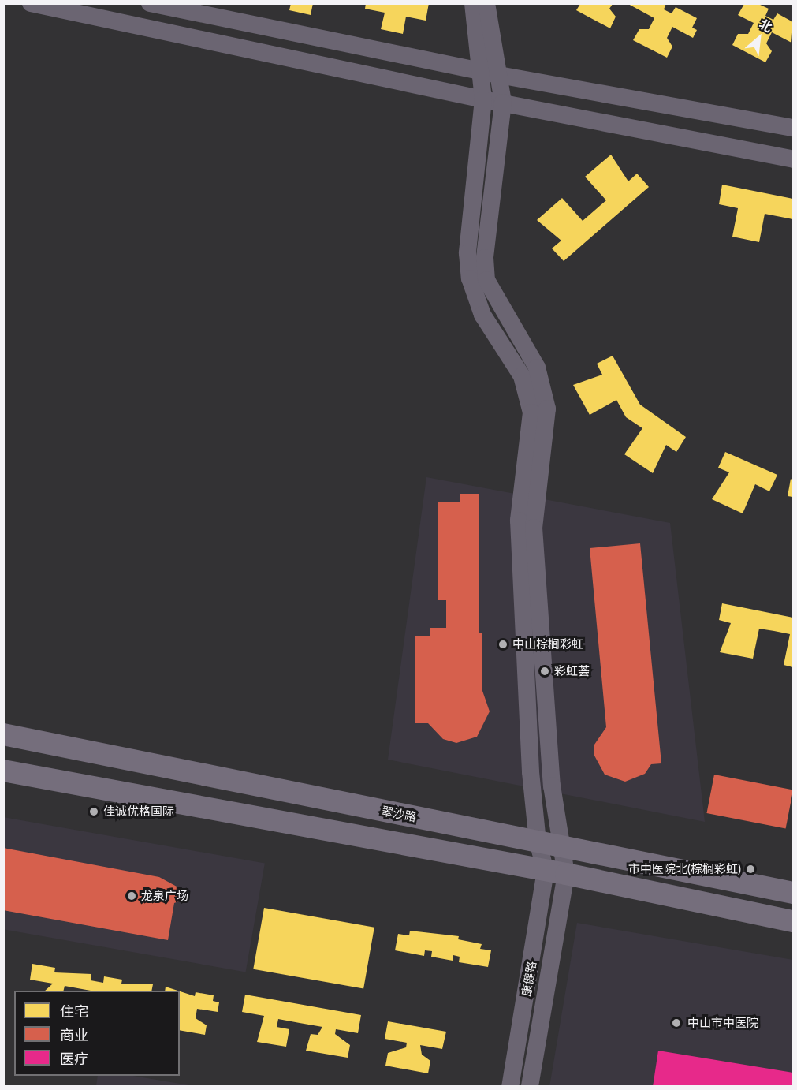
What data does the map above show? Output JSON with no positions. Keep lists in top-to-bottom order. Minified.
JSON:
{"streets":{"main road":["翠沙路"],"street":["康健路"]},"places":["中山棕榈彩虹","彩虹荟","佳诚优格国际","市中医院北(棕榈彩虹)","龙泉广场","中山市中医院"],"legend":["住宅","商业","医疗"],"north":"top right"}
